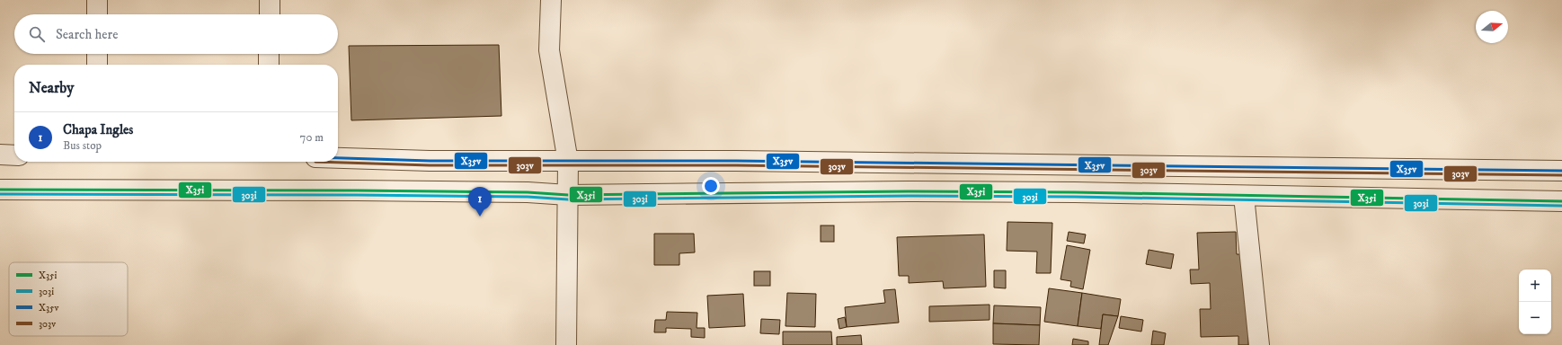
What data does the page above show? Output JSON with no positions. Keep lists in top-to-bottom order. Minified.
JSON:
{"lines":["transit line X35v","transit line 303v","transit line X35i","transit line 303i"],"legend":["X35i","303i","X35v","303v"],"north":"right","page":{"search":"Search here","heading":"Nearby","list":[{"mark":"1","name":"Chapa Ingles","note":"Bus stop","value":"70 m"}],"pins":"1","map_buttons":["+","−"]}}
